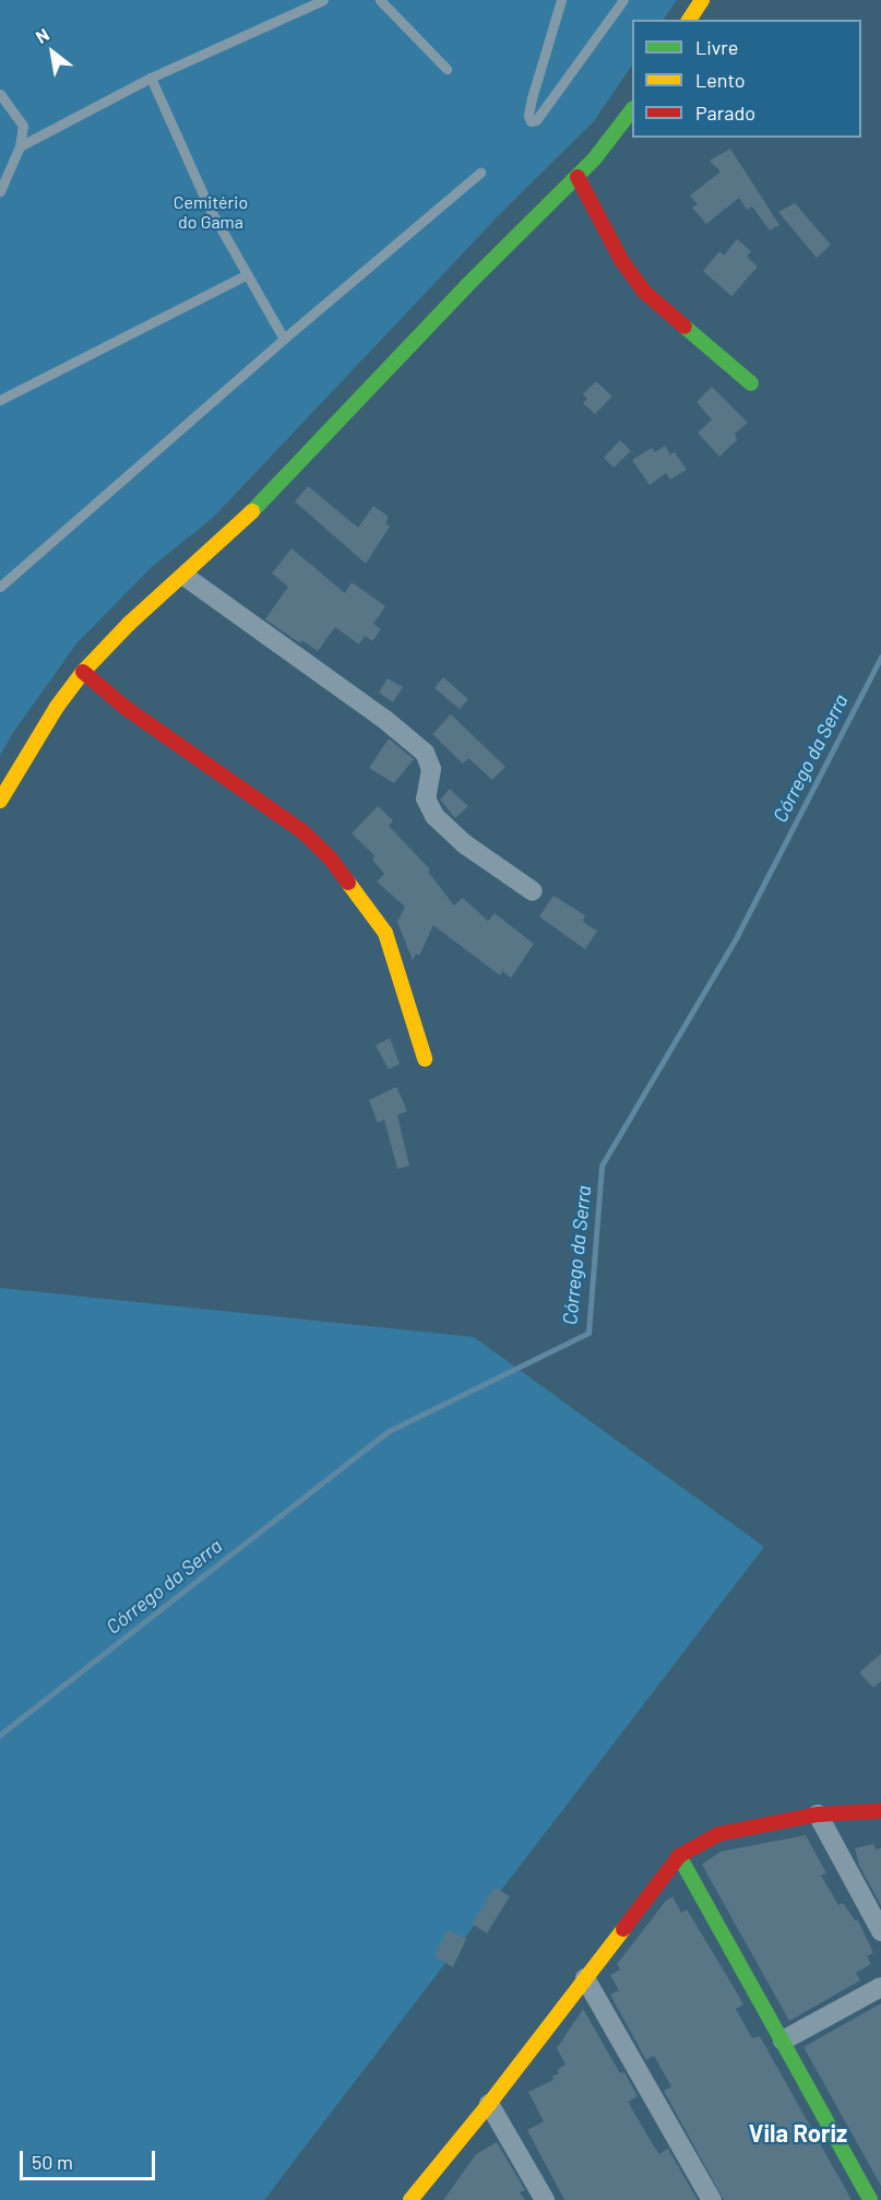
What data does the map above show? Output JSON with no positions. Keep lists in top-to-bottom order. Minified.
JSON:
{"districts":["Vila Roriz"],"water":["Córrego da Serra"],"parks":["Cemitério do Gama"],"legend":["Livre","Lento","Parado"],"scale_bar":"50 m","north":"top left"}
